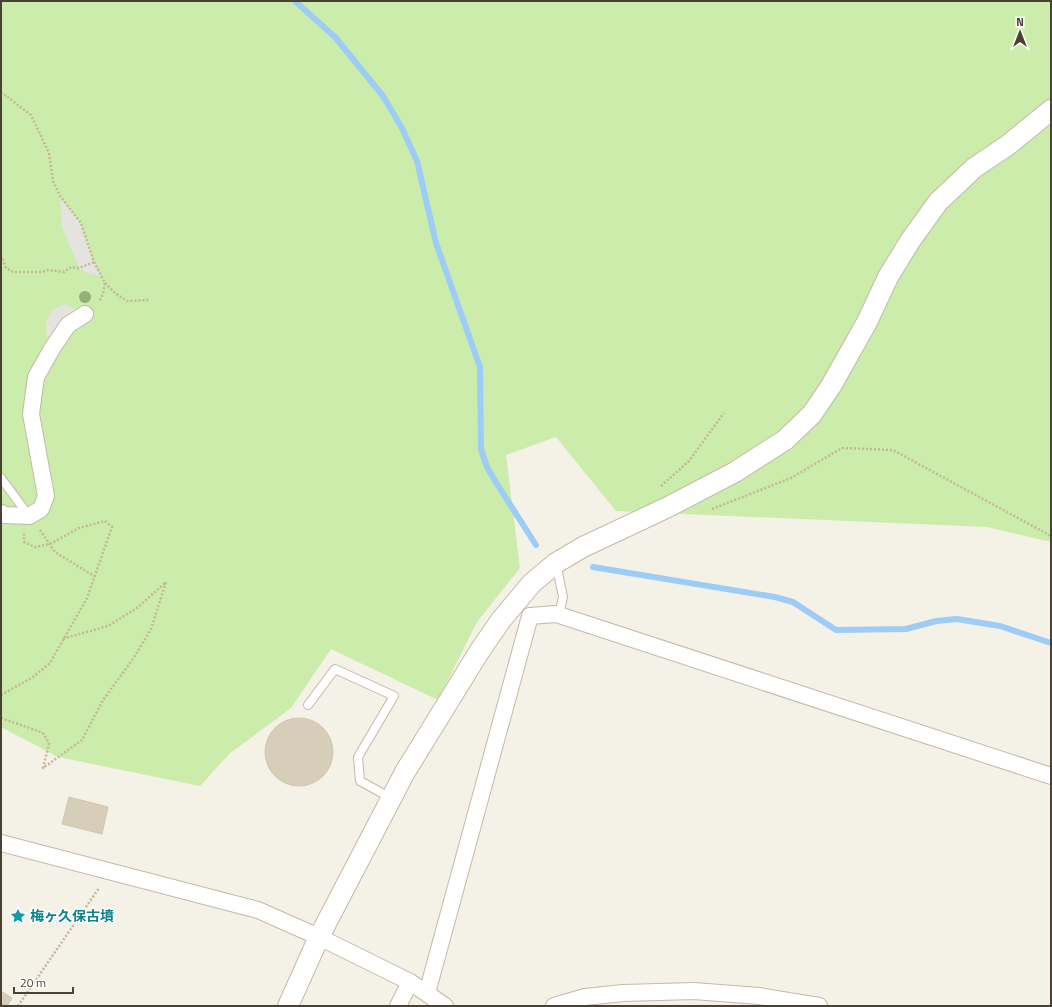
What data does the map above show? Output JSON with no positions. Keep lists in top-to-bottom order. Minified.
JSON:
{"places":{"place":["梅ヶ久保古墳"]},"scale_bar":"20 m","north":"top"}
